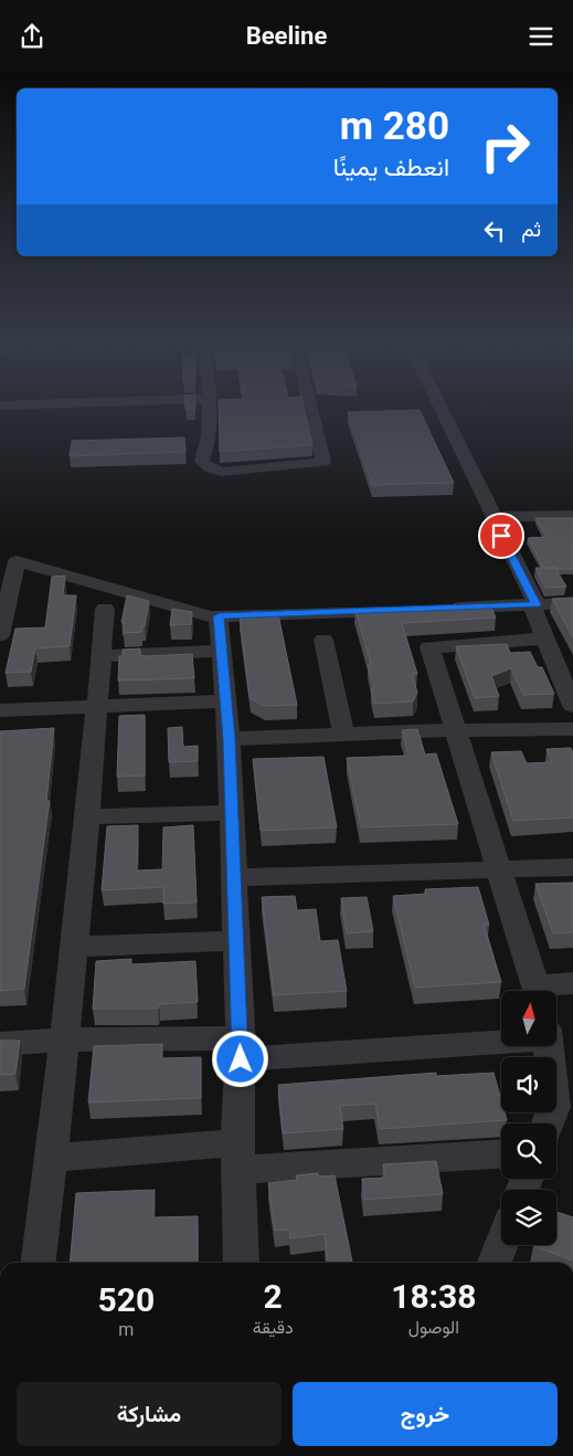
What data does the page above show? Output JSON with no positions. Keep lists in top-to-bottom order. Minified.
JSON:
{"north":"top","page":{"header":"Beeline","turn":["280 m","انعطف يمينًا"],"then":"ثم","eta":["18:38","الوصول","2","دقيقة","520","m"],"buttons":["خروج","مشاركة"]}}
